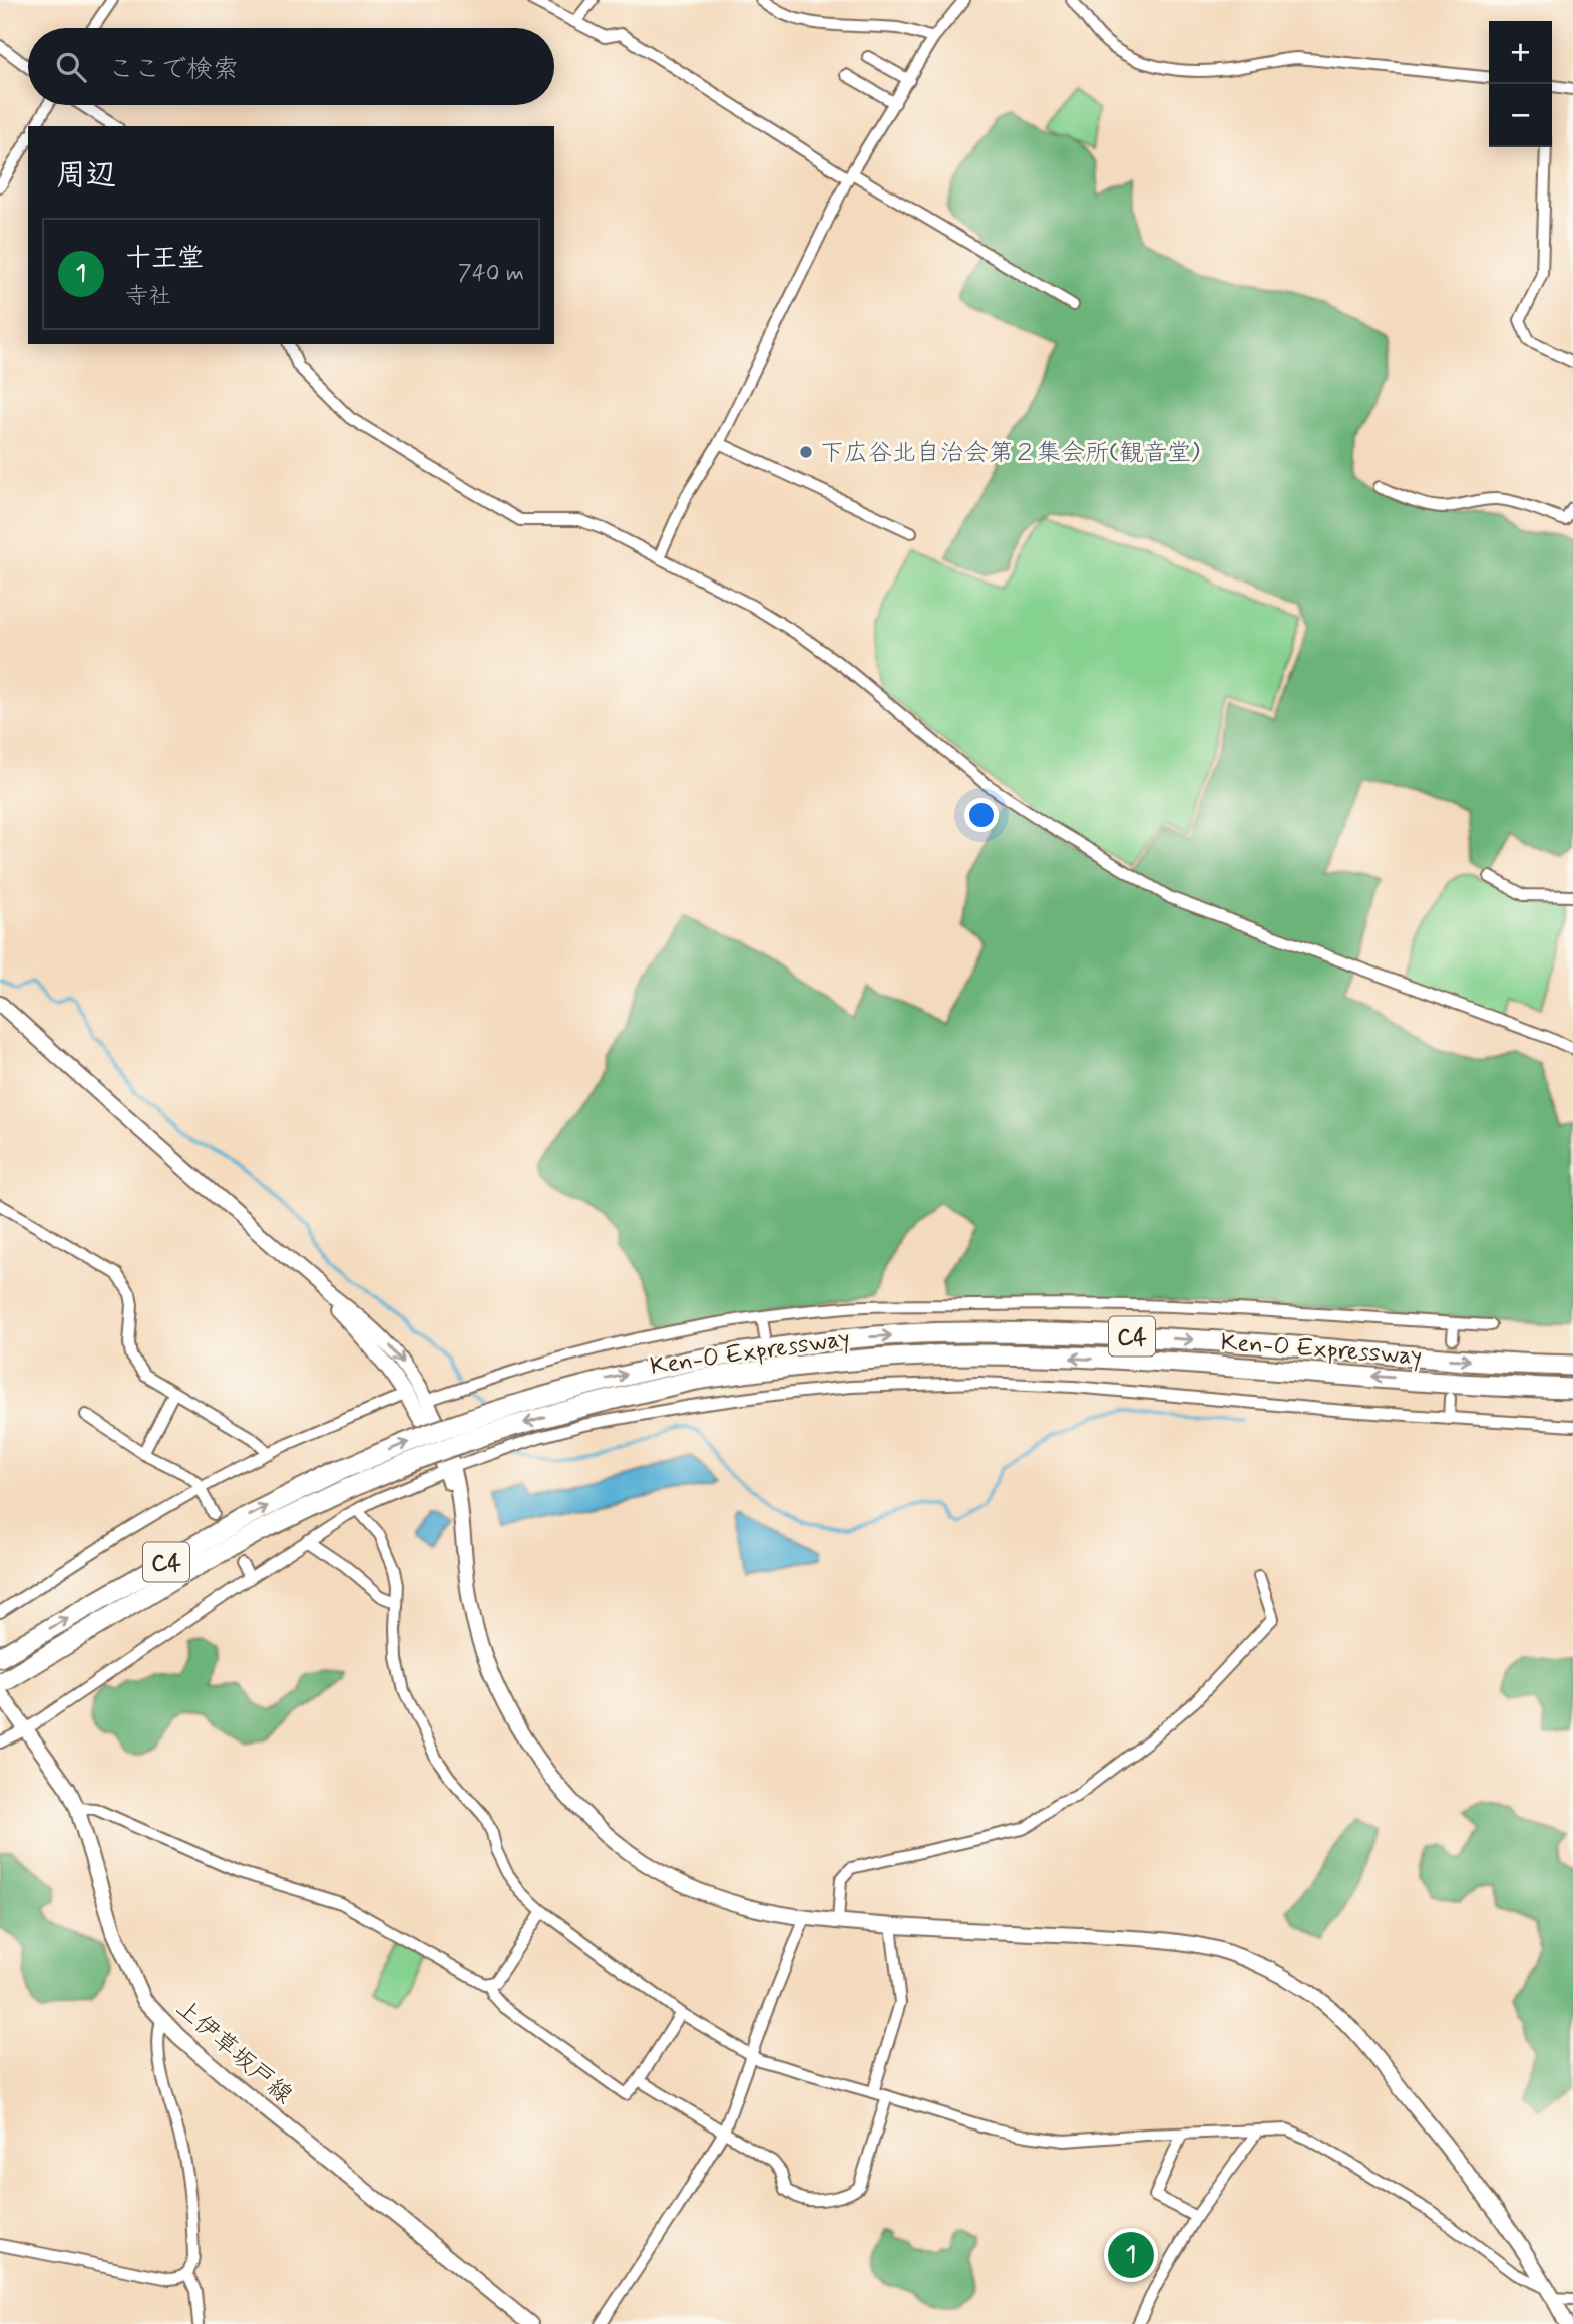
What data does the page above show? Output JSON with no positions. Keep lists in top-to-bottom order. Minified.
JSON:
{"streets":{"highway":["C4","Ken-O Expressway"],"street":["上伊草坂戸線"]},"places":["下広谷北自治会第２集会所(観音堂)"],"page":{"map_buttons":["+","−"],"search":"ここで検索","heading":"周辺","list":[{"mark":"1","name":"十王堂","note":"寺社","value":"740 m"}],"pins":"1"}}
